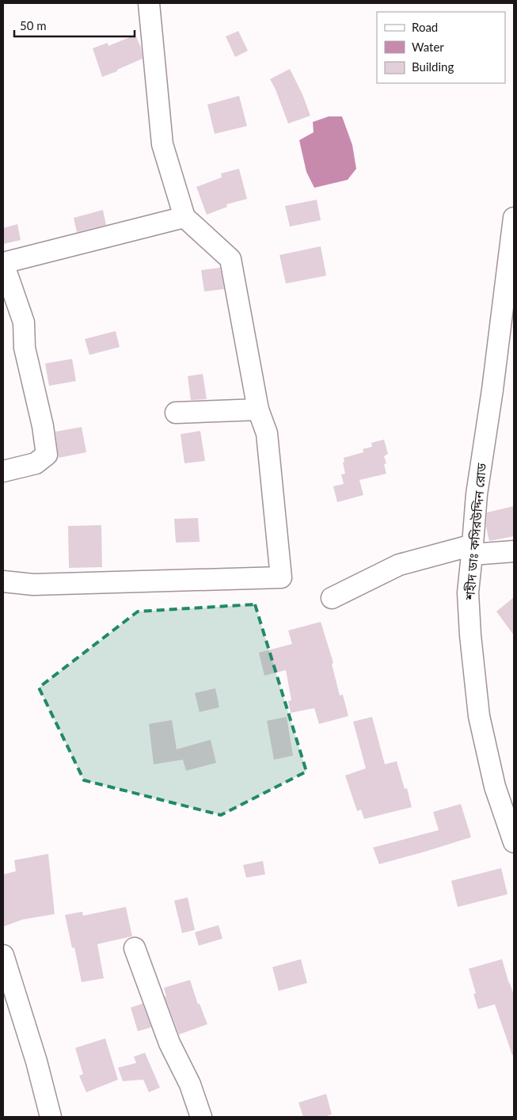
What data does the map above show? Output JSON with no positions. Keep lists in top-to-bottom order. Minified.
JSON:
{"streets":{"street":["শহীদ ডাঃ কসিরউদ্দিন রোড"]},"legend":["Road","Water","Building"],"scale_bar":"50 m"}
